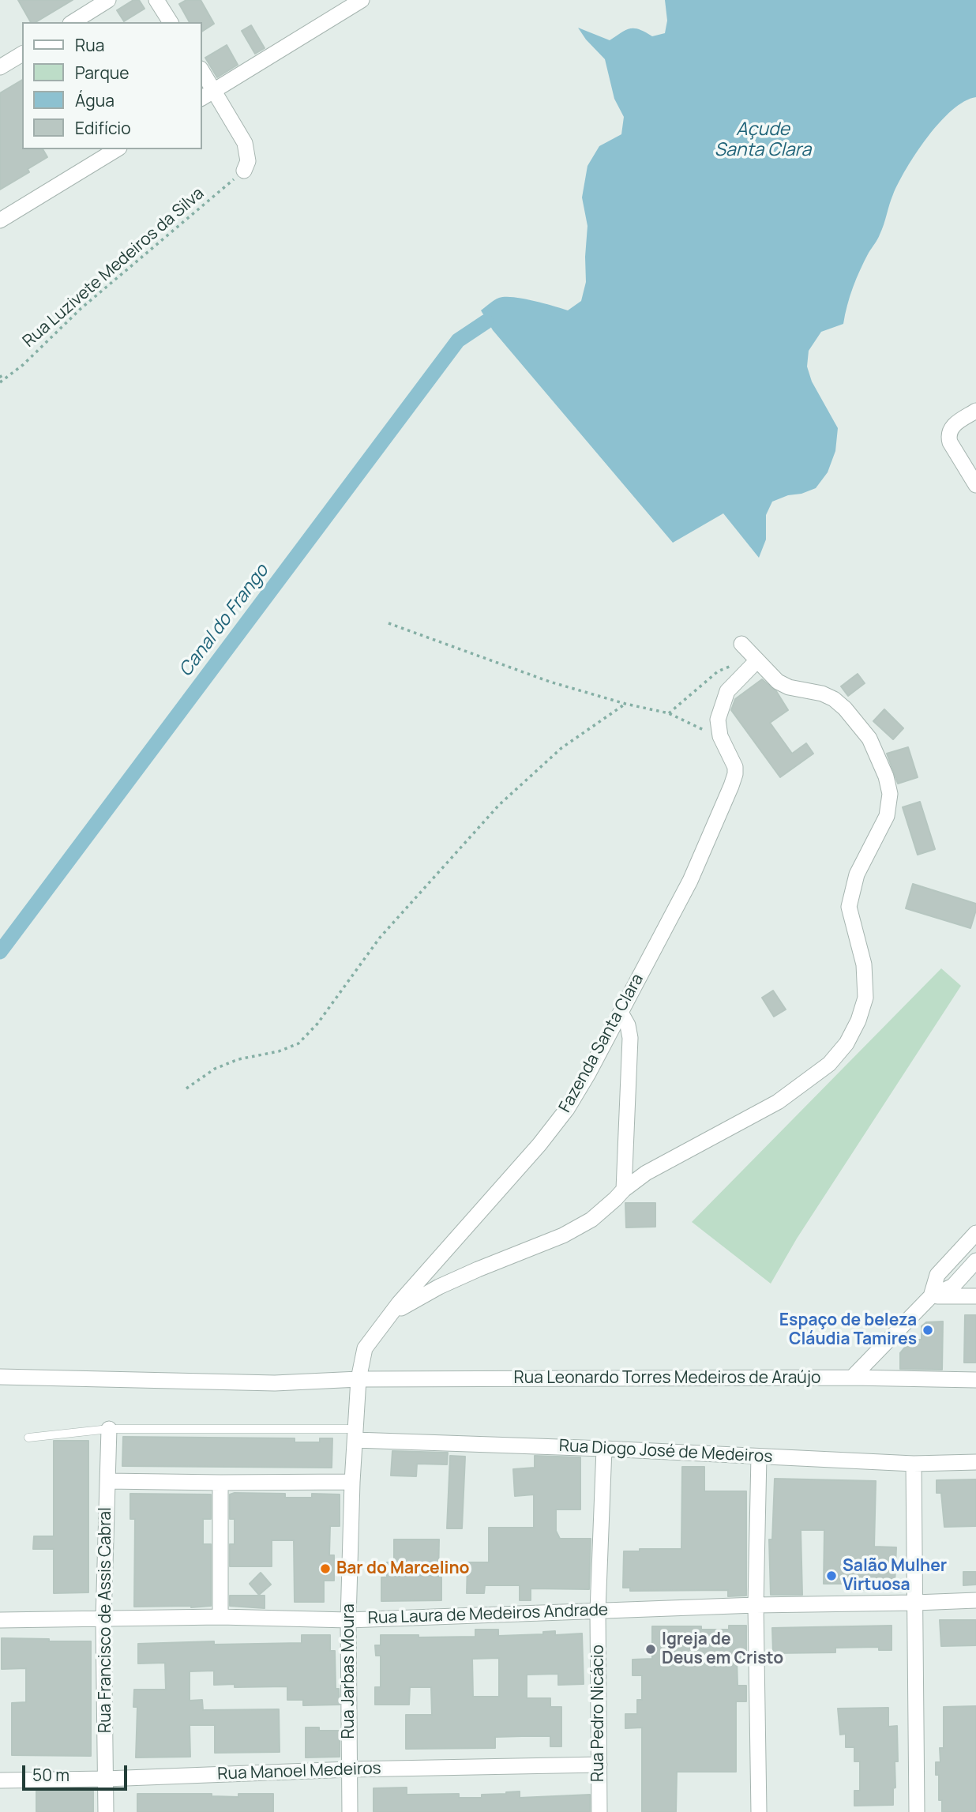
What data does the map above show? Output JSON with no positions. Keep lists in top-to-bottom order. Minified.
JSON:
{"streets":{"street":["Fazenda Santa Clara","Rua Leonardo Torres Medeiros de Araújo","Rua Diogo José de Medeiros","Rua Laura de Medeiros Andrade","Rua Francisco de Assis Cabral","Rua Jarbas Moura","Rua Pedro Nicácio","Rua Manoel Medeiros"],"path":["Rua Luzivete Medeiros da Silva"]},"crossings":[["Fazenda Santa Clara","Rua Leonardo Torres Medeiros de Araújo"],["Fazenda Santa Clara","Rua Jarbas Moura"],["Rua Leonardo Torres Medeiros de Araújo","Rua Jarbas Moura"],["Rua Diogo José de Medeiros","Rua Jarbas Moura"],["Rua Diogo José de Medeiros","Rua Pedro Nicácio"],["Rua Laura de Medeiros Andrade","Rua Francisco de Assis Cabral"],["Rua Laura de Medeiros Andrade","Rua Jarbas Moura"],["Rua Laura de Medeiros Andrade","Rua Pedro Nicácio"],["Rua Francisco de Assis Cabral","Rua Manoel Medeiros"],["Rua Jarbas Moura","Rua Manoel Medeiros"],["Rua Pedro Nicácio","Rua Manoel Medeiros"]],"water":["Açude Santa Clara","Canal do Frango"],"places":["Espaço de beleza Cláudia Tamires","Bar do Marcelino","Salão Mulher Virtuosa","Igreja de Deus em Cristo"],"legend":["Rua","Parque","Água","Edifício"],"scale_bar":"50 m"}
